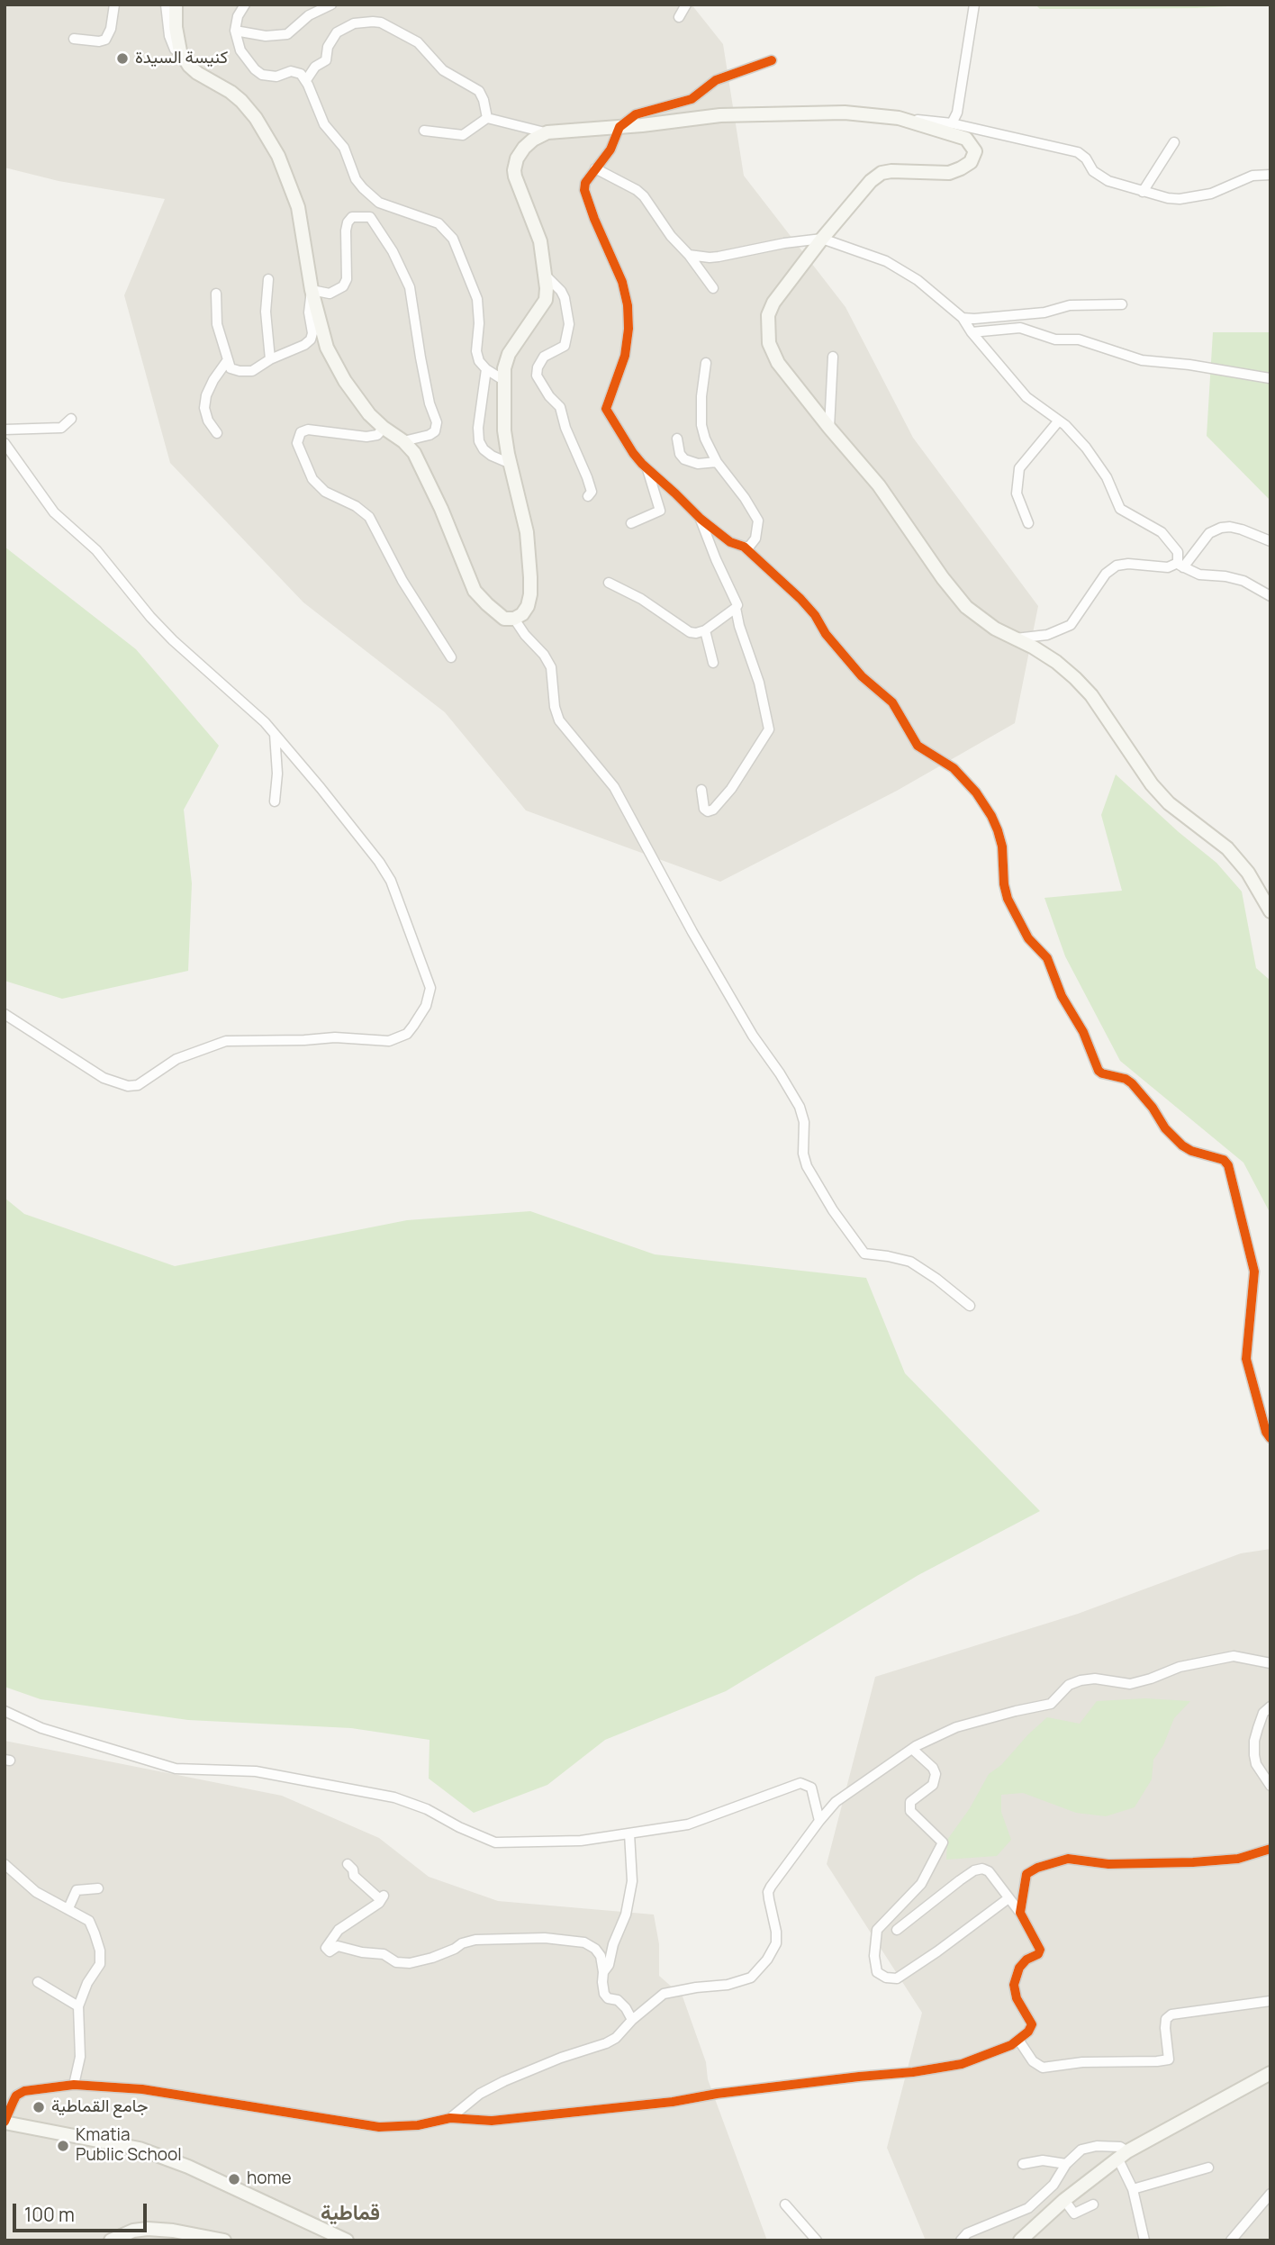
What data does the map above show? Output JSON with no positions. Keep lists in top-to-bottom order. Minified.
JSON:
{"districts":["قماطية"],"places":["كنيسة السيدة","جامع القماطية","Kmatia Public School","home"],"scale_bar":"100 m"}
